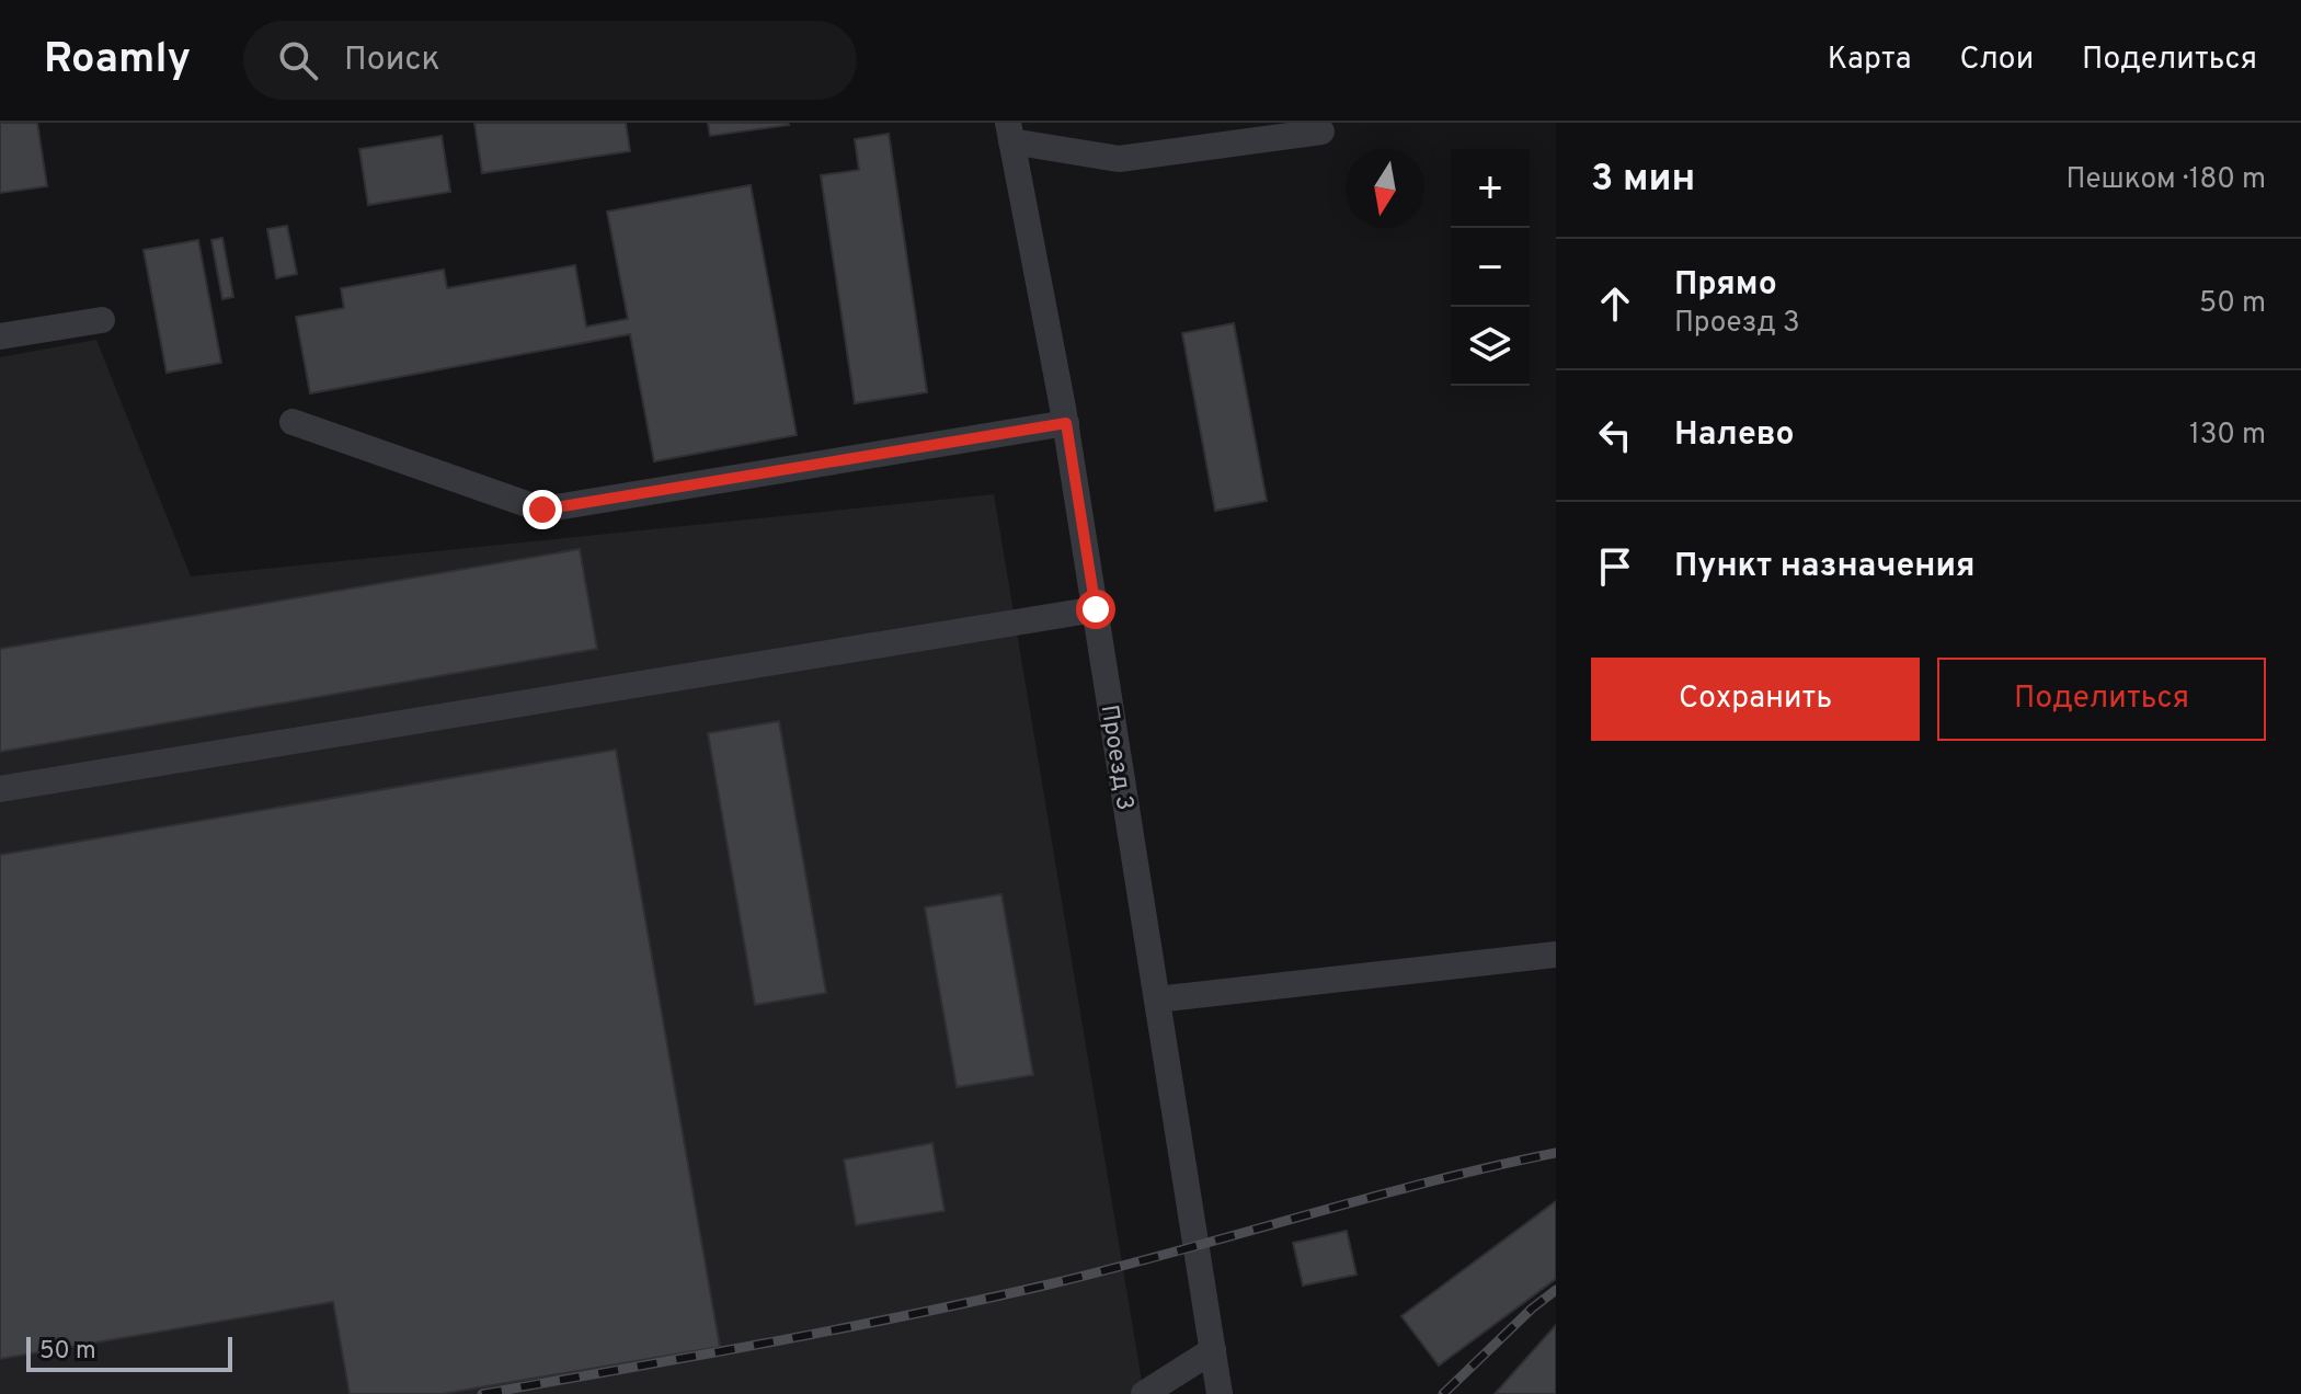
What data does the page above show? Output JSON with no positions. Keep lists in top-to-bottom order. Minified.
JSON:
{"streets":{"street":["Проезд 3"]},"scale_bar":"50 m","north":"bottom","page":{"header":"Roamly","search":"Поиск","nav":["Карта","Слои","Поделиться"],"heading":["3 мин","Пешком · 180 m"],"map_buttons":["+","−"],"list":[["Прямо","Проезд 3","50 m"],["Налево","130 m"],"Пункт назначения"],"buttons":["Сохранить","Поделиться"],"scale":"50 m"}}
